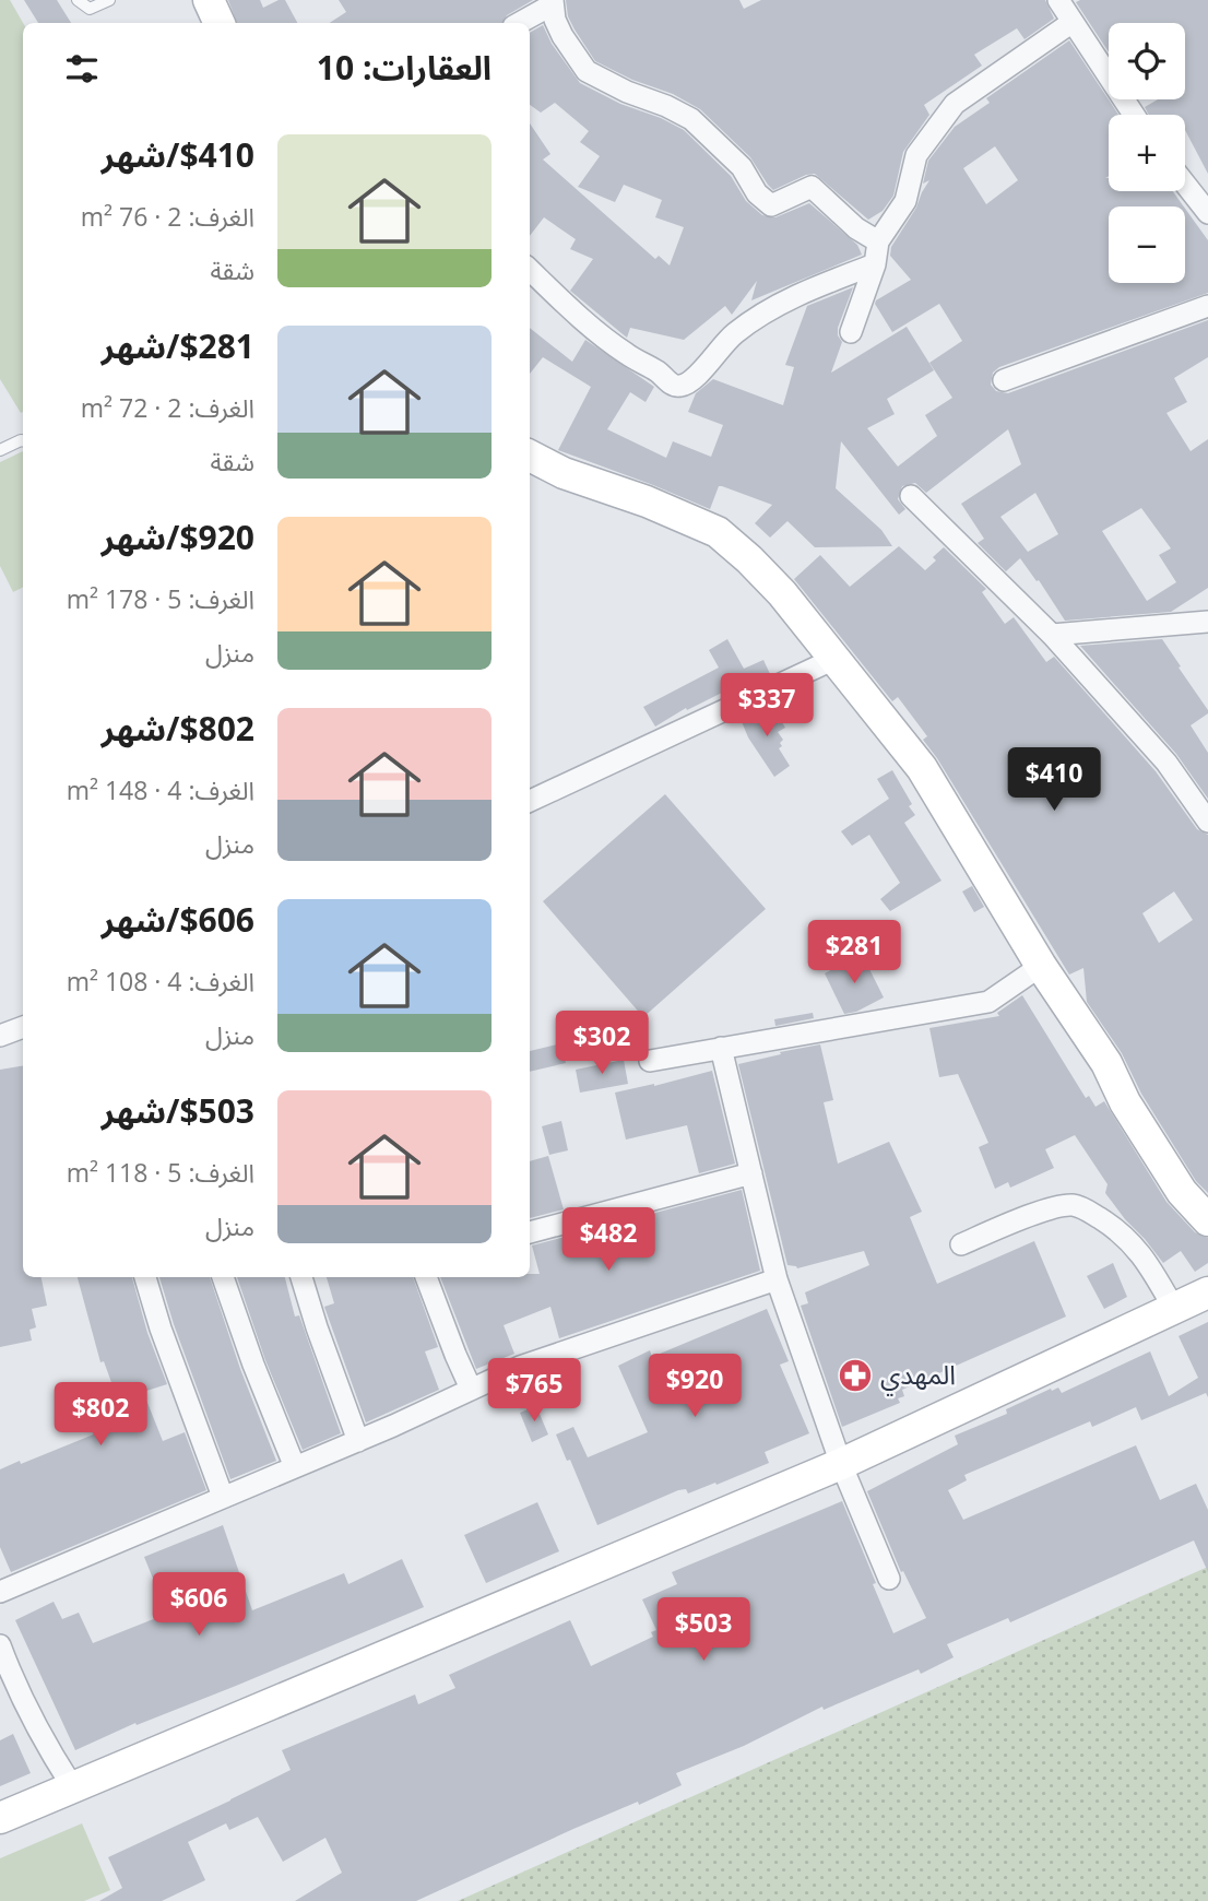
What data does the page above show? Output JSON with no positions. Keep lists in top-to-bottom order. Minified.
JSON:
{"places":{"pharmacy":["المهدي"]},"page":{"map_buttons":["+","−"],"heading":"العقارات: 10","list":[{"name":"$410/شهر","note":"الغرف: 2 · 76 m² · شقة"},{"name":"$281/شهر","note":"الغرف: 2 · 72 m² · شقة"},{"name":"$920/شهر","note":"الغرف: 5 · 178 m² · منزل"},{"name":"$802/شهر","note":"الغرف: 4 · 148 m² · منزل"},{"name":"$606/شهر","note":"الغرف: 4 · 108 m² · منزل"},{"name":"$503/شهر","note":"الغرف: 5 · 118 m² · منزل"}],"price":["$337","$410","$281","$302","$482","$920","$765","$802","$606","$503"]}}
